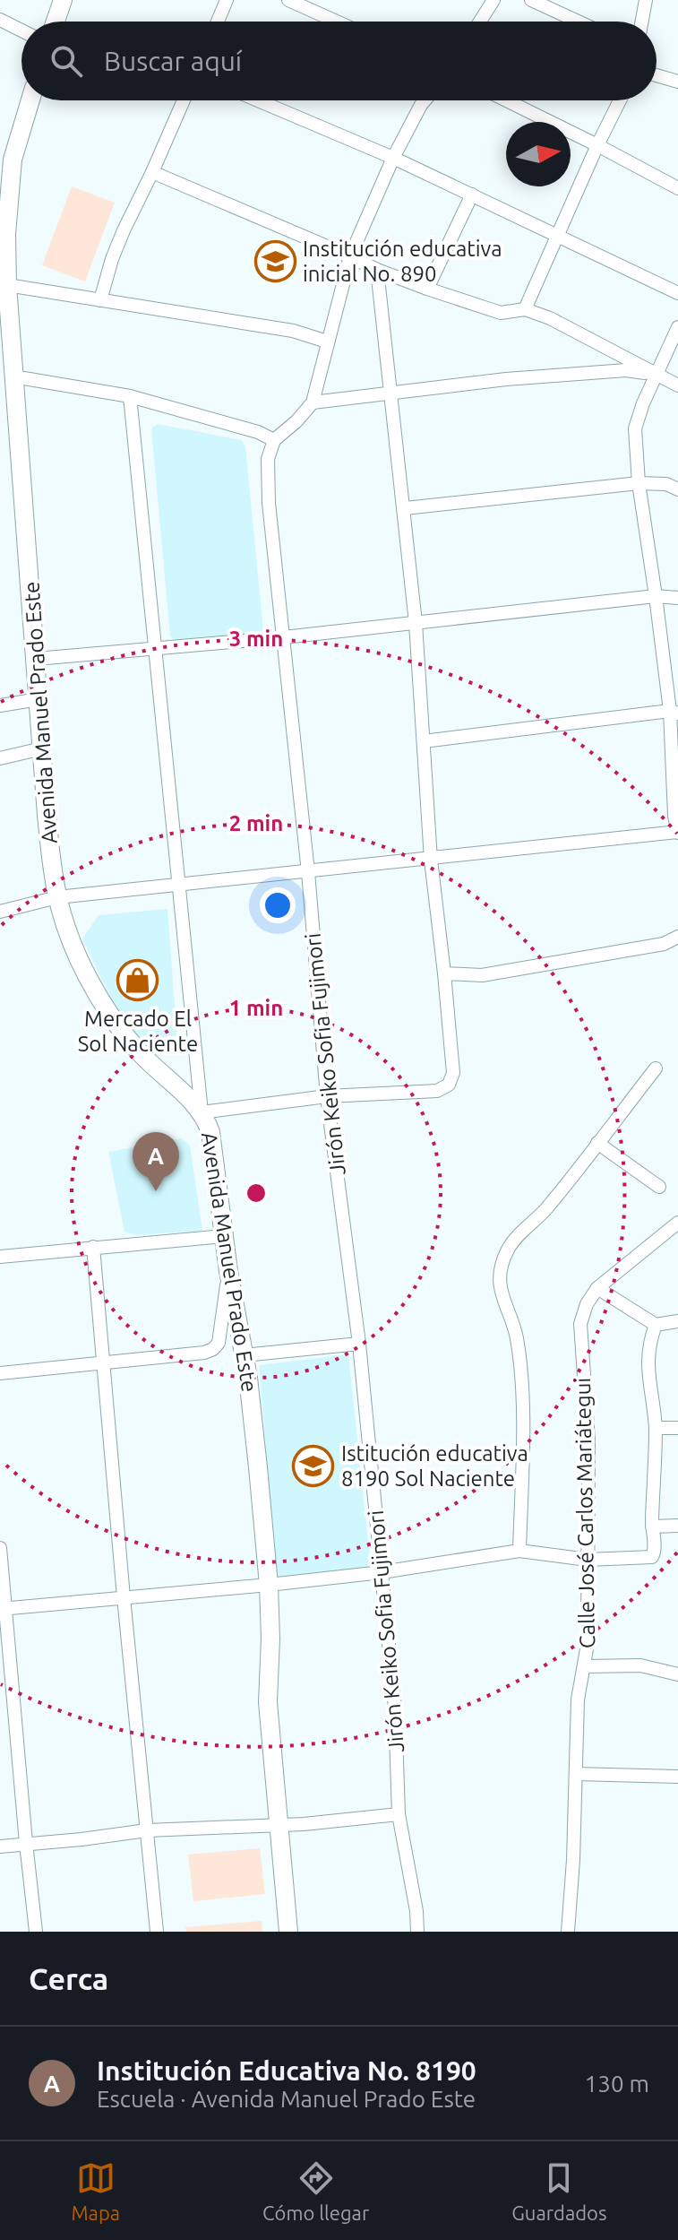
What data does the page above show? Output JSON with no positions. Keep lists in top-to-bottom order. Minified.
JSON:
{"streets":{"street":["Avenida Manuel Prado Este","Jirón Keiko Sofia Fujimori","Calle José Carlos Mariátegui"]},"places":{"school or university":["Institución educativa inicial No. 890","Istitución educativa 8190 Sol Naciente"],"shop":["Mercado El Sol Naciente"]},"north":"right","page":{"search":"Buscar aquí","pins":"A","heading":"Cerca","list":[{"mark":"A","name":"Institución Educativa No. 8190","note":"Escuela · Avenida Manuel Prado Este","value":"130 m"}],"nav":["Mapa","Cómo llegar","Guardados"]},"rings":["3 min","2 min","1 min"]}
